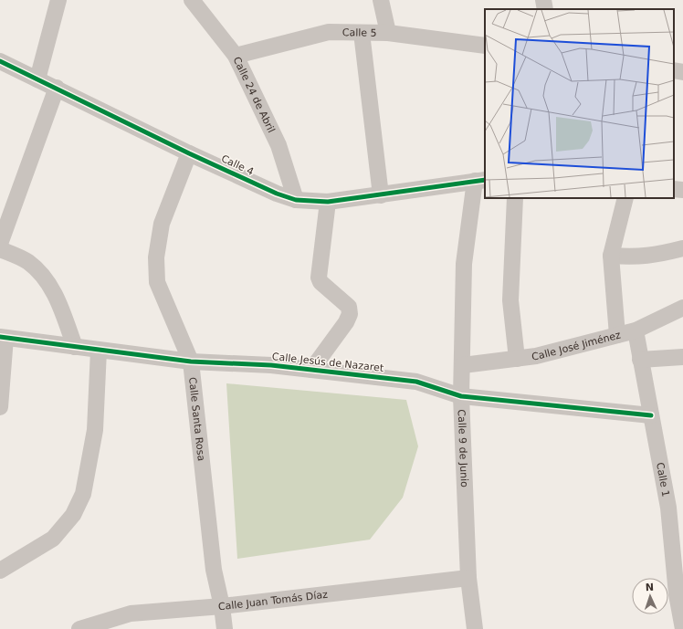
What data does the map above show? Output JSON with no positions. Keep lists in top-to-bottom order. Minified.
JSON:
{"streets":{"street":["Calle 5","Calle 24 de Abril","Calle 4","Calle José Jiménez","Calle Jesús de Nazaret","Calle Santa Rosa","Calle 9 de Junio","Calle 1","Calle Juan Tomás Díaz"]},"crossings":[["Calle 5","Calle 24 de Abril"],["Calle 24 de Abril","Calle 4"],["Calle 4","Calle Santa Rosa"],["Calle 4","Calle 9 de Junio"],["Calle José Jiménez","Calle 9 de Junio"],["Calle José Jiménez","Calle 1"],["Calle Jesús de Nazaret","Calle Santa Rosa"],["Calle Jesús de Nazaret","Calle 9 de Junio"],["Calle Jesús de Nazaret","Calle 1"],["Calle Santa Rosa","Calle Juan Tomás Díaz"],["Calle 9 de Junio","Calle Juan Tomás Díaz"]],"north":"top"}
